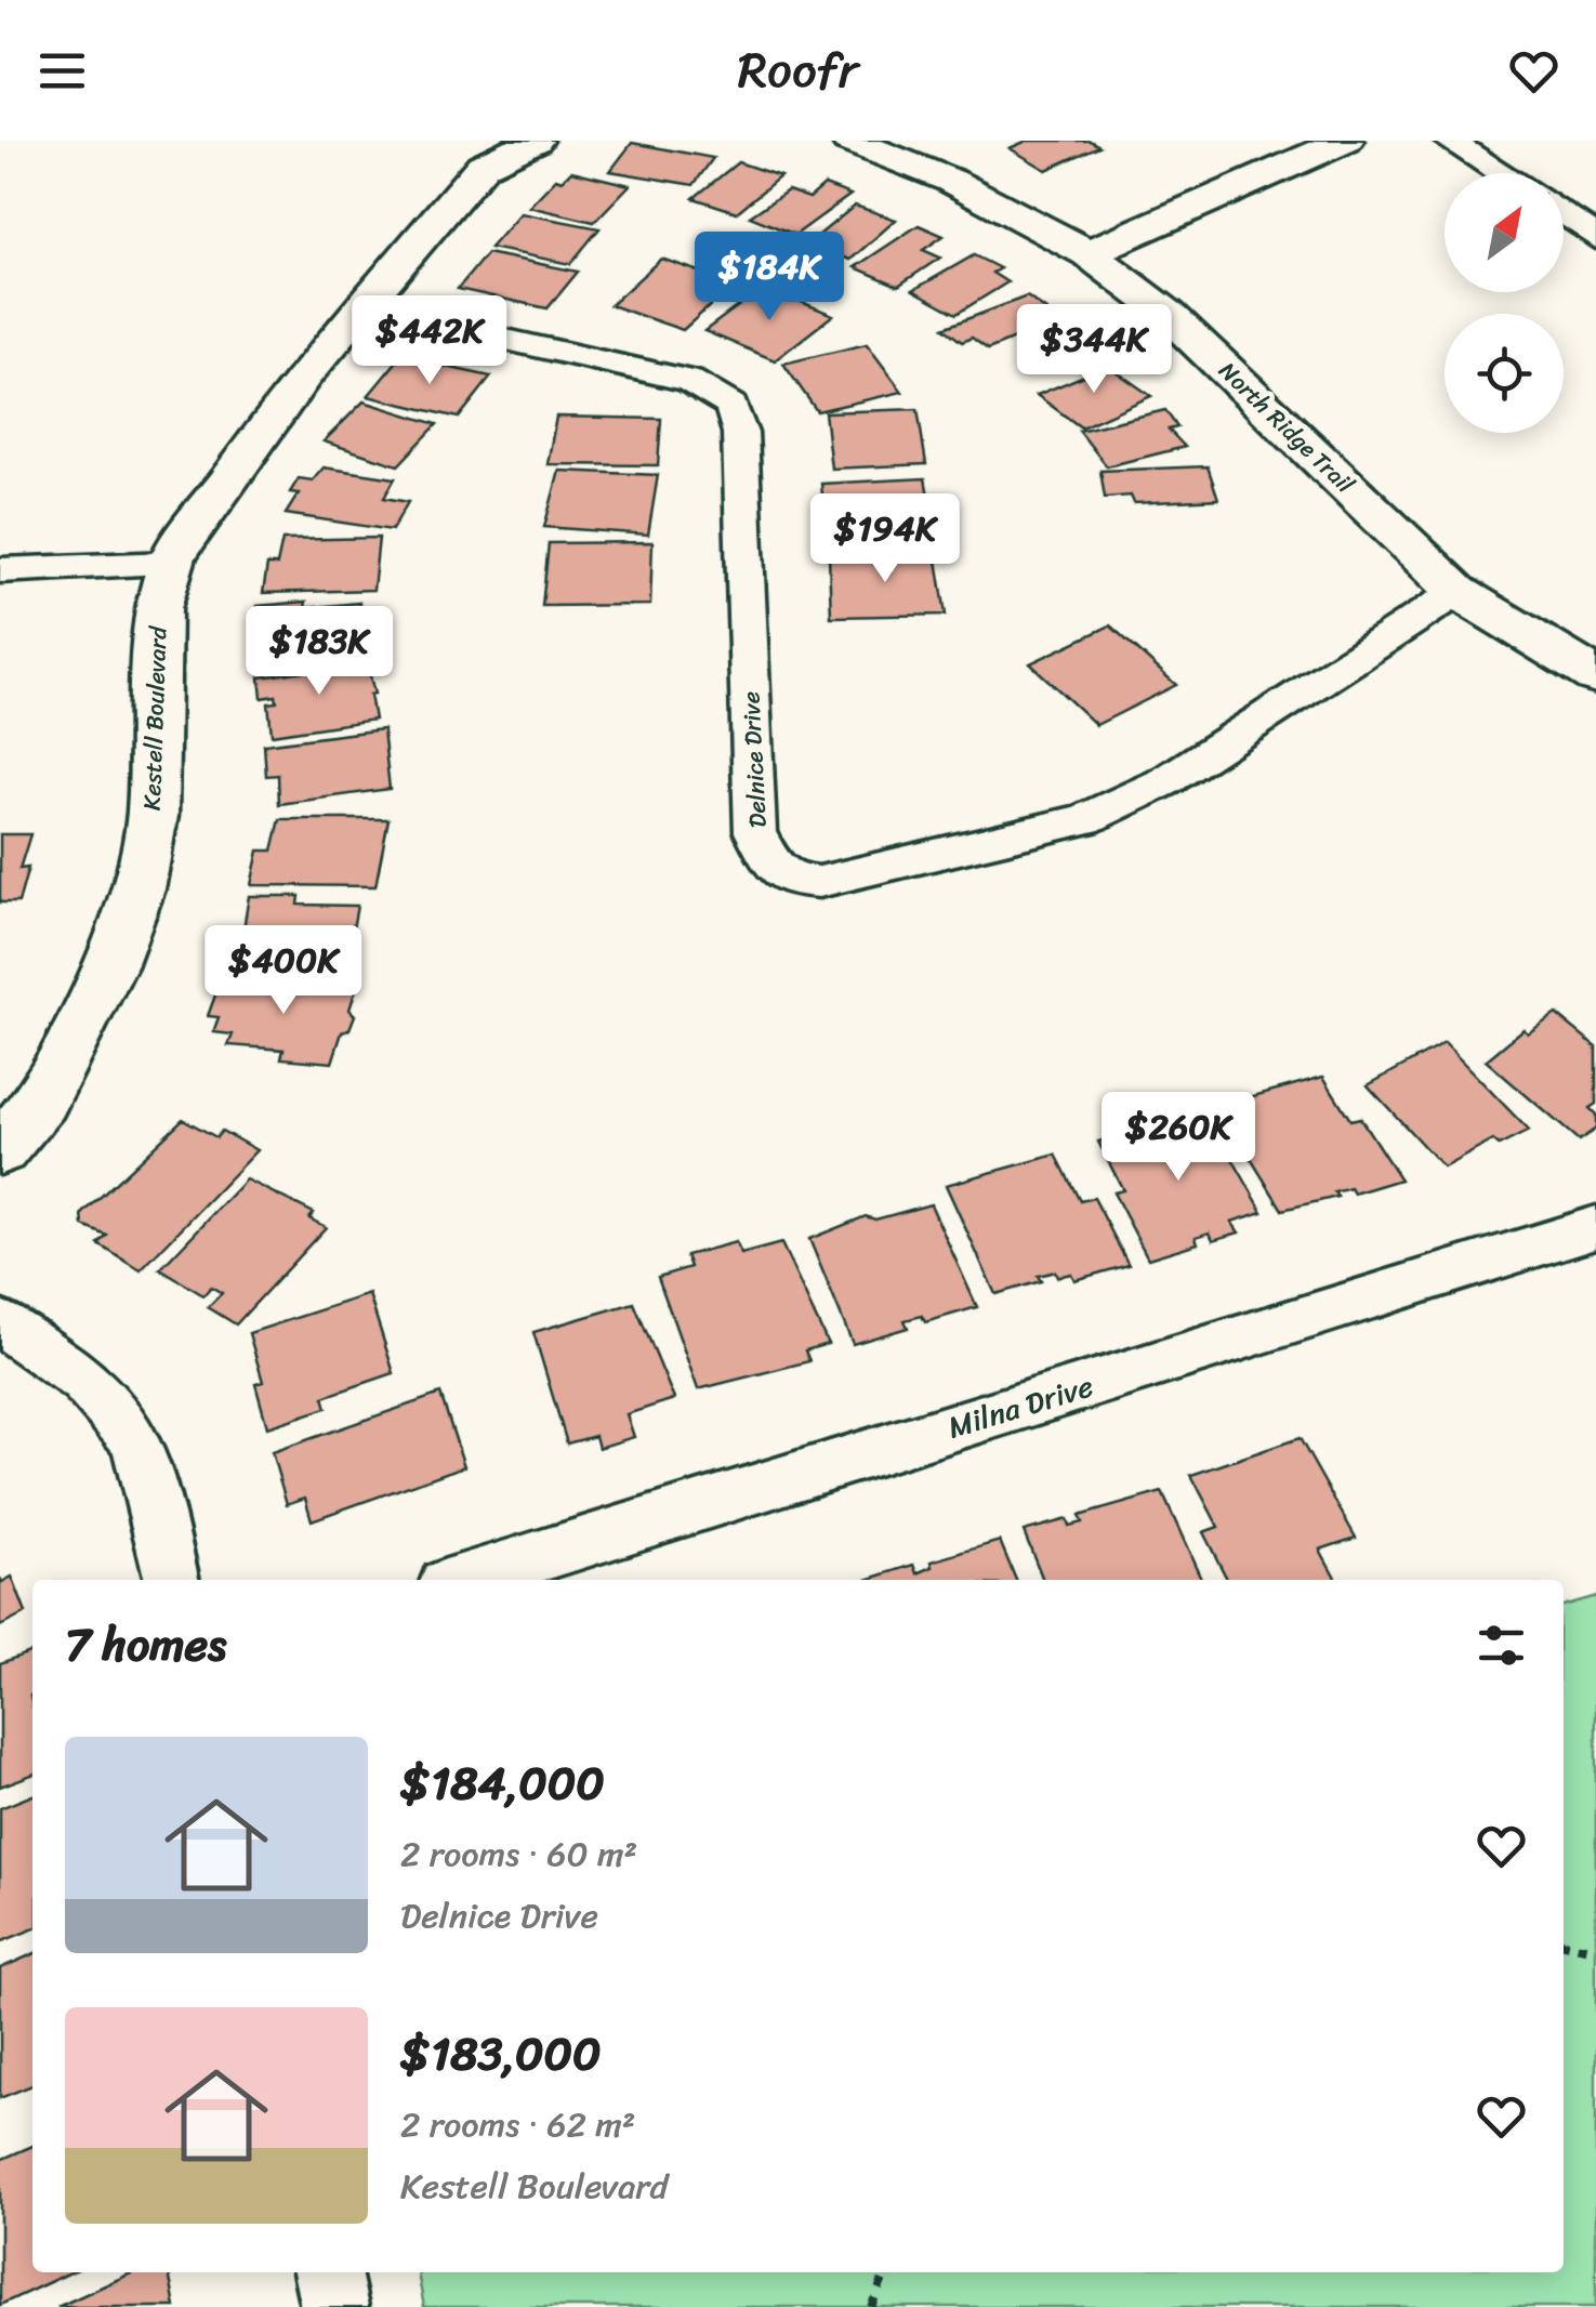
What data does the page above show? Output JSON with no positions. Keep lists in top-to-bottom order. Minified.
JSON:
{"streets":{"street":["North Ridge Trail","Kestell Boulevard","Delnice Drive","Milna Drive"]},"crossings":[["North Ridge Trail","Delnice Drive"],["Kestell Boulevard","Delnice Drive"]],"north":"top right","page":{"header":"Roofr","price":["$184K","$442K","$344K","$194K","$183K","$400K","$260K"],"heading":"7 homes","list":[{"name":"$184,000","note":"2 rooms · 60 m² · Delnice Drive"},{"name":"$183,000","note":"2 rooms · 62 m² · Kestell Boulevard"}]}}
